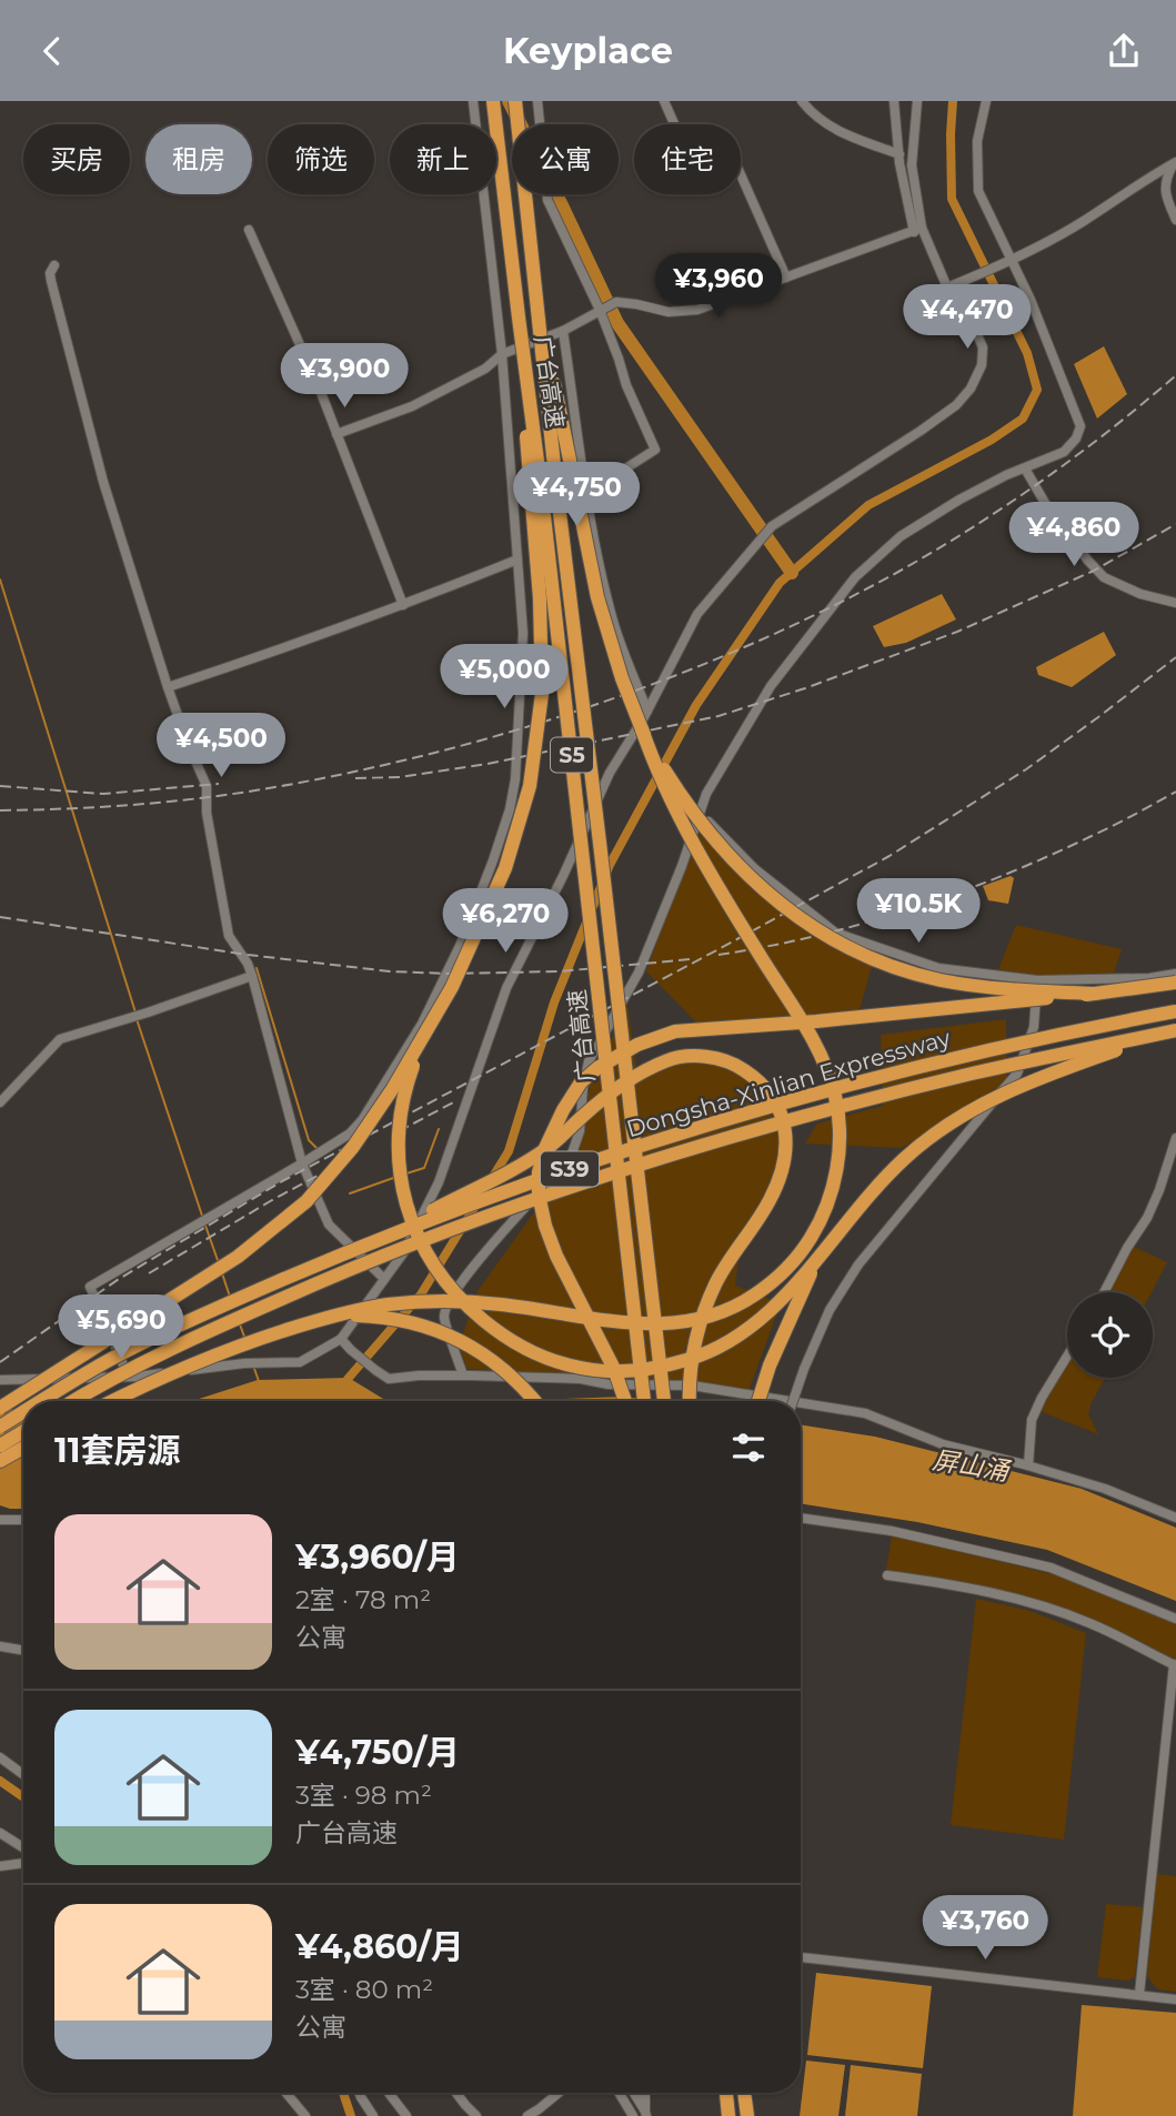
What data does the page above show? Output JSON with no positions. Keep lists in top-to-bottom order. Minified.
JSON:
{"streets":{"highway":["广台高速","S5","Dongsha-Xinlian Expressway","S39"]},"water":["屏山涌"],"page":{"header":"Keyplace","chip":["买房","租房","筛选","新上","公寓","住宅"],"price":["¥3,960","¥4,470","¥3,900","¥4,750","¥4,860","¥5,000","¥4,500","¥10.5K","¥6,270","¥5,690","¥3,760"],"heading":"11套房源","list":[{"name":"¥3,960/月","note":"2室 · 78 m² · 公寓"},{"name":"¥4,750/月","note":"3室 · 98 m² · 广台高速"},{"name":"¥4,860/月","note":"3室 · 80 m² · 公寓"}]}}
